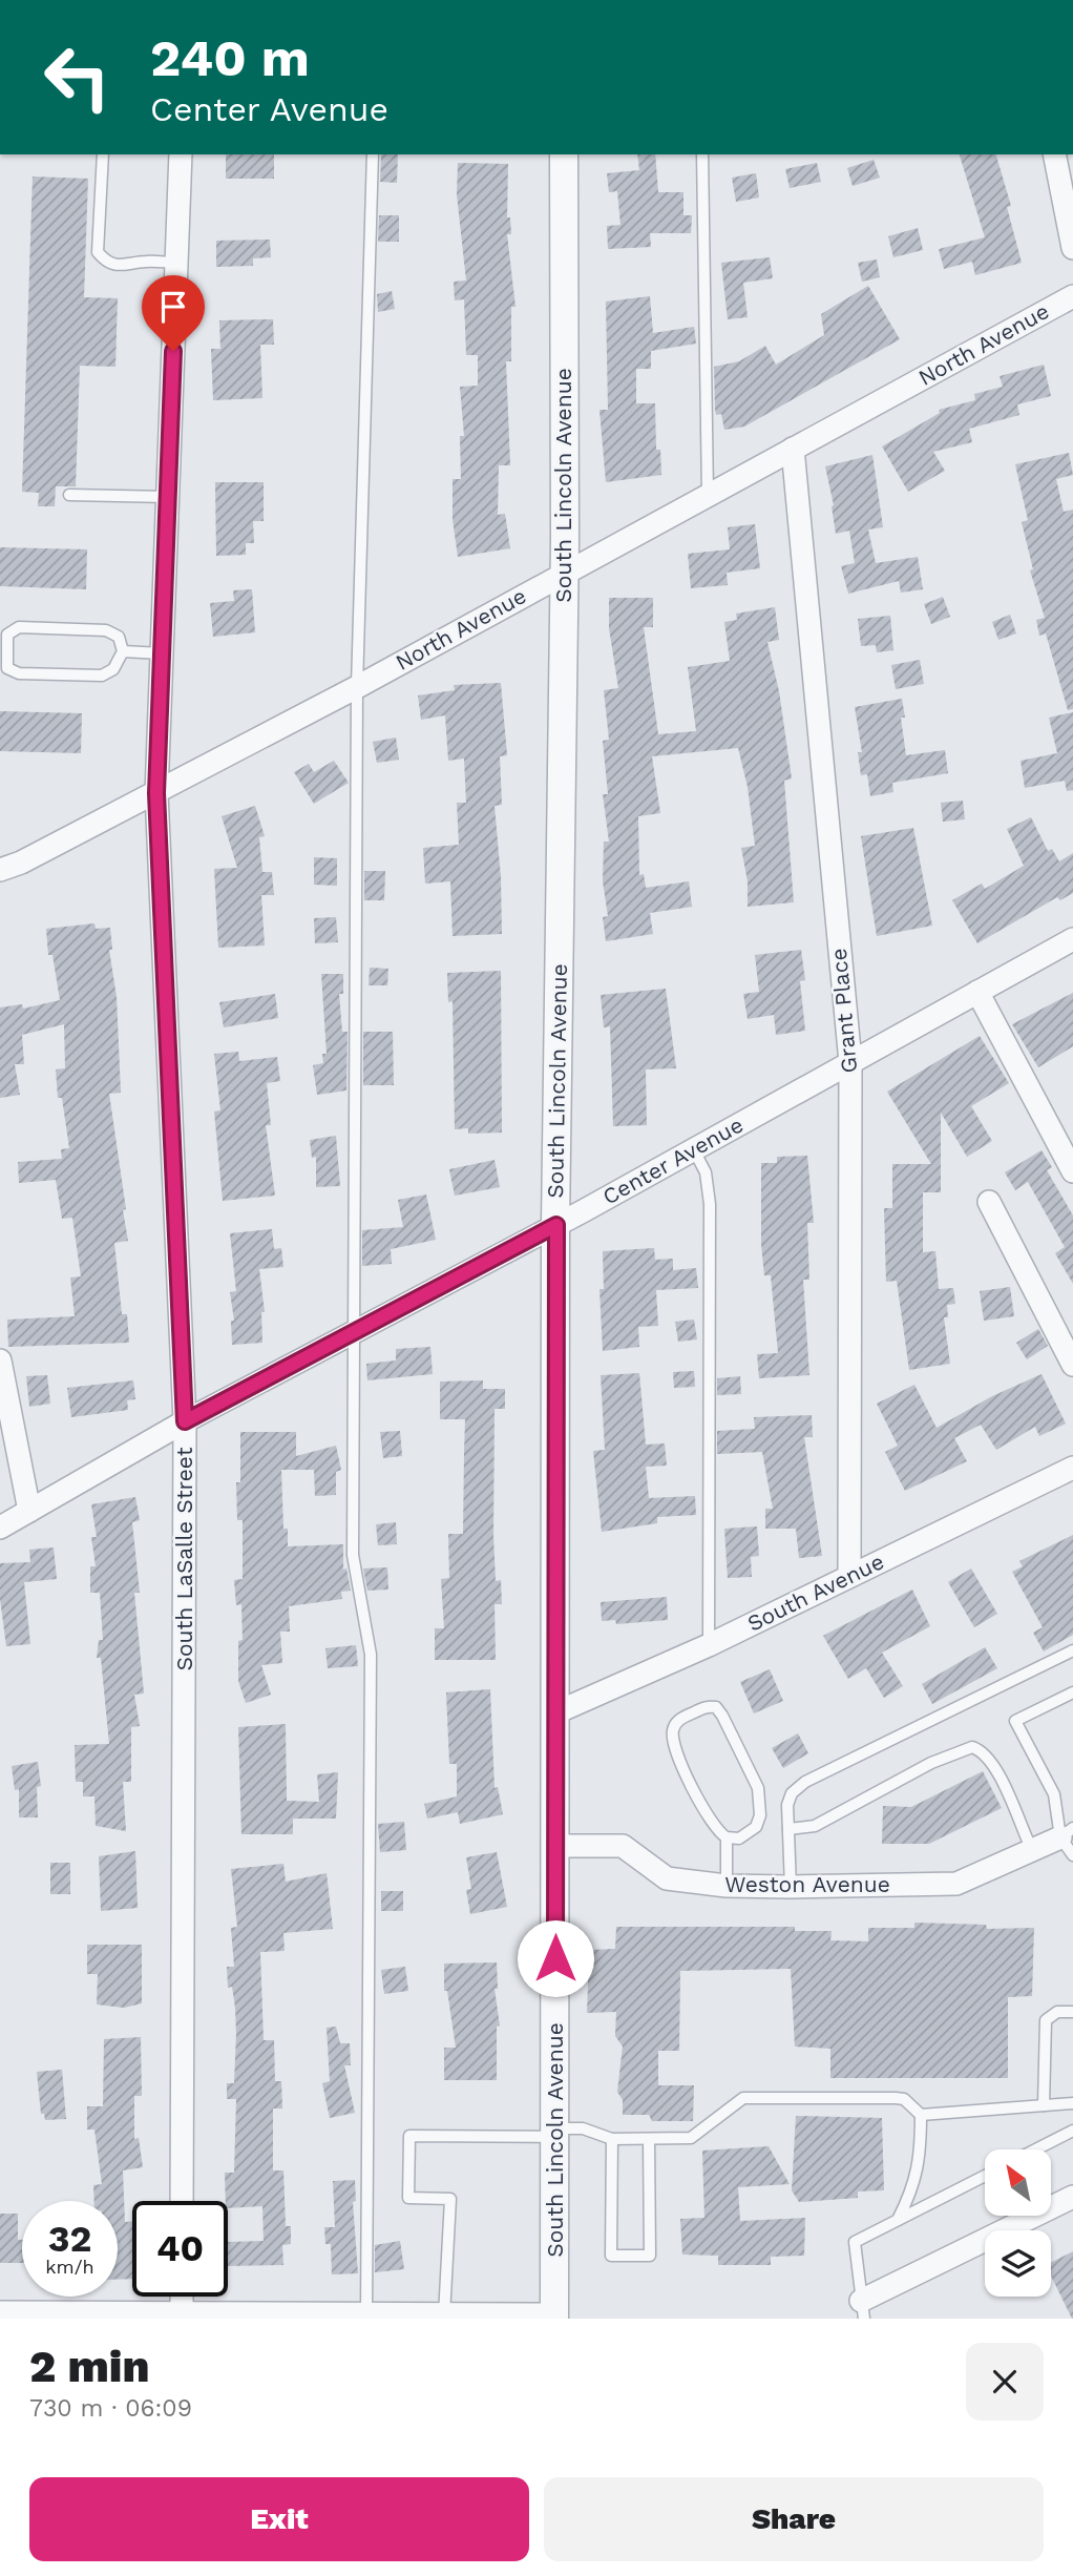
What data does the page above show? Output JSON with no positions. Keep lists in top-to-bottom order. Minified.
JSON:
{"streets":{"street":["North Avenue","South Lincoln Avenue","Grant Place","Center Avenue","South LaSalle Street","South Avenue","Weston Avenue"]},"crossings":[["North Avenue","South Lincoln Avenue"],["North Avenue","Grant Place"],["North Avenue","South LaSalle Street"],["South Lincoln Avenue","Center Avenue"],["South Lincoln Avenue","South Avenue"],["South Lincoln Avenue","Weston Avenue"],["Grant Place","Center Avenue"],["Grant Place","South Avenue"],["Center Avenue","South LaSalle Street"]],"north":"top left","page":{"turn":["240 m","Center Avenue"],"speed":"32 km/h","limit":"40","heading":["2 min","730 m · 06:09"],"buttons":["Exit","Share"]}}
